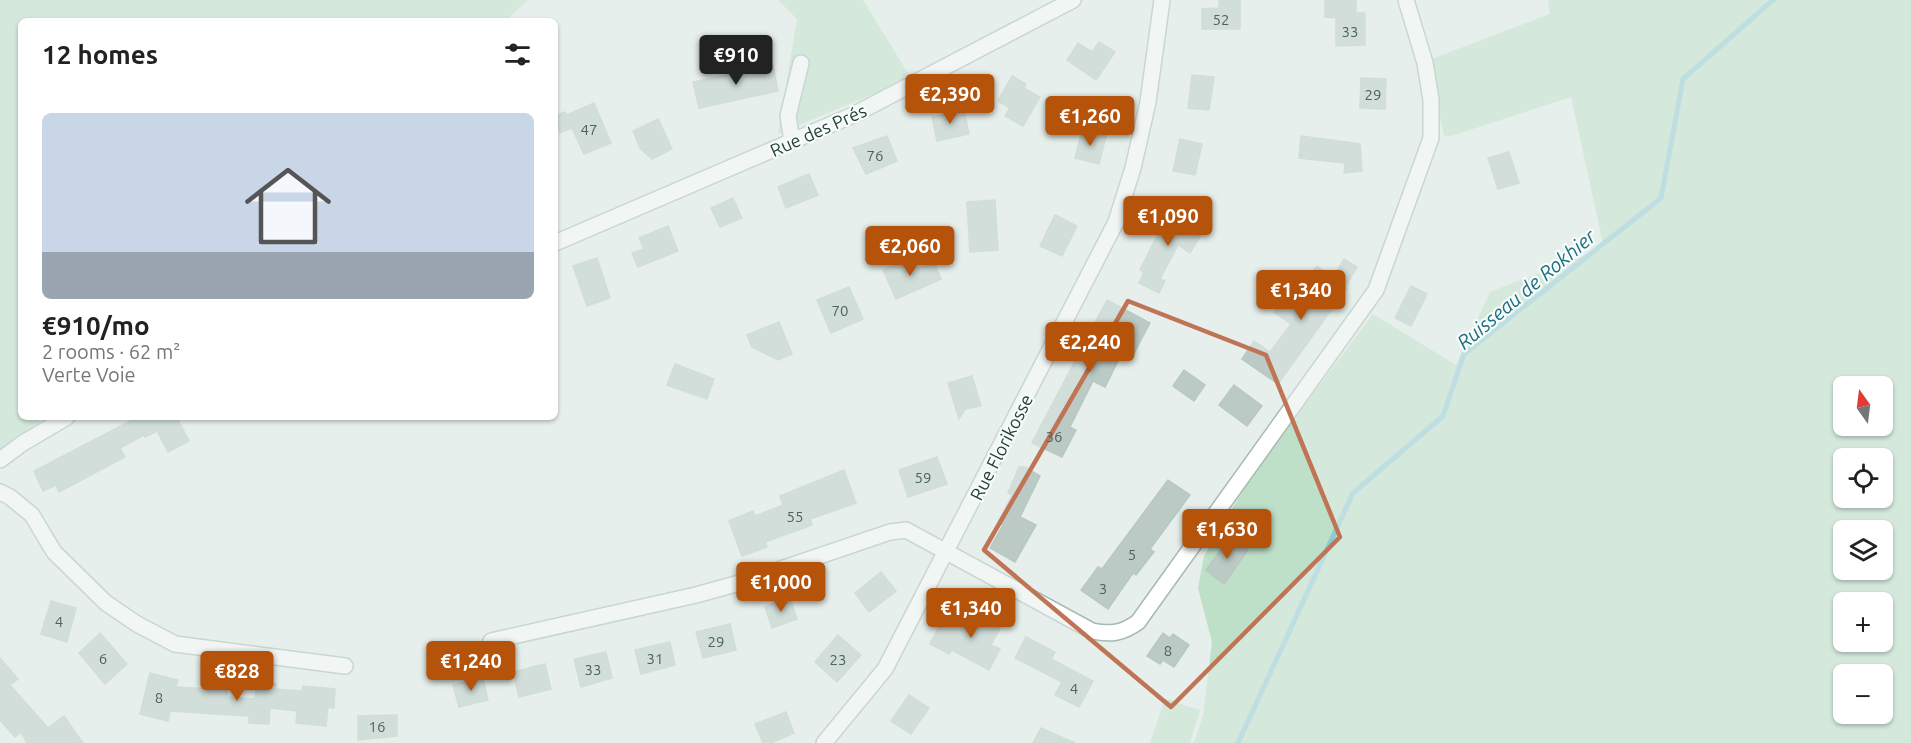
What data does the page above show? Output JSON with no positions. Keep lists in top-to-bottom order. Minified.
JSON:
{"streets":{"street":["Rue des Prés","Rue Florikosse"]},"water":["Ruisseau de Rokhier"],"house_numbers":["52","33","29","47","76","70","36","59","55","5","3","4","29","8","6","31","23","33","4","8","16"],"north":"top","page":{"heading":"12 homes","price":["€910","€2,390","€1,260","€1,090","€2,060","€1,340","€2,240","€1,630","€1,000","€1,340","€1,240","€828"],"list":[{"name":"€910/mo","note":"2 rooms · 62 m² · Verte Voie"}],"map_buttons":["+","−"]}}
